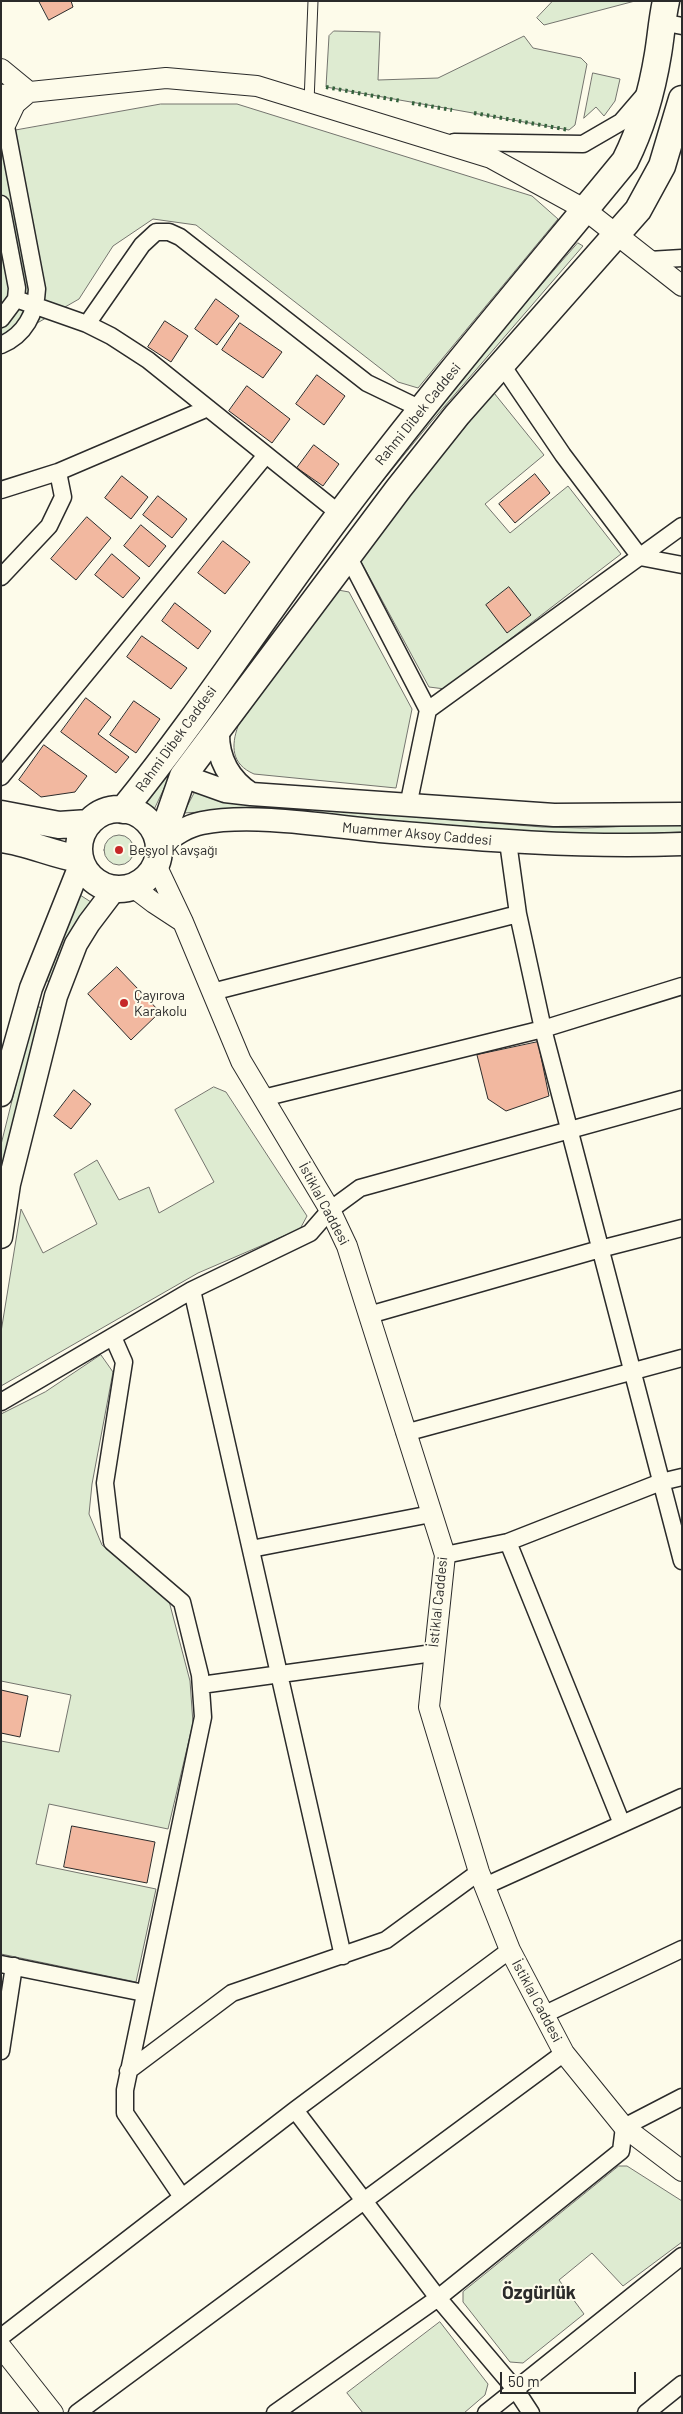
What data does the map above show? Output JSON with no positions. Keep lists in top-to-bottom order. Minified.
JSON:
{"streets":{"main road":["Rahmi Dibek Caddesi","Muammer Aksoy Caddesi"],"street":["İstiklal Caddesi"]},"crossings":[["Rahmi Dibek Caddesi","Muammer Aksoy Caddesi"],["Rahmi Dibek Caddesi","İstiklal Caddesi"],["Muammer Aksoy Caddesi","İstiklal Caddesi"]],"districts":["Özgürlük"],"places":["Beşyol Kavşağı","Çayırova Karakolu"],"scale_bar":"50 m"}
